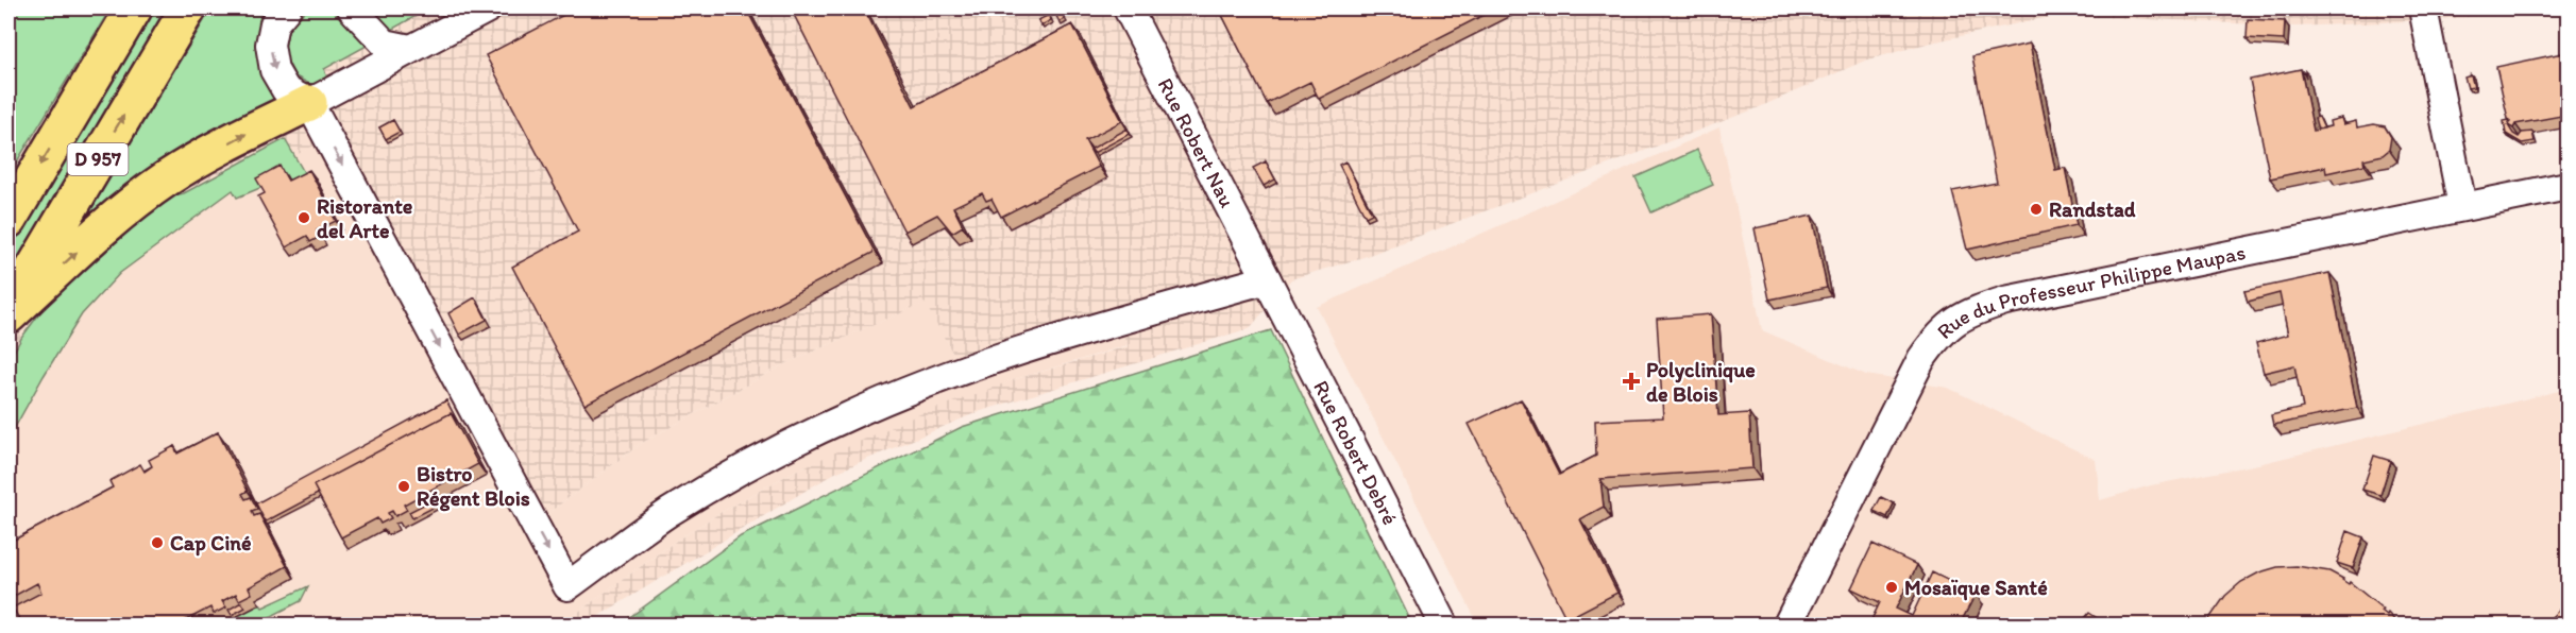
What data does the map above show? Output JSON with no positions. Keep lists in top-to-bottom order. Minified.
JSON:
{"streets":{"main road":["D 957"],"street":["Rue Robert Nau","Rue du Professeur Philippe Maupas","Rue Robert Debré"]},"crossings":[["Rue Robert Nau","Rue Robert Debré"]],"places":{"other":["Randstad","Ristorante del Arte","Bistro Régent Blois","Cap Ciné","Mosaïque Santé"],"health":["Polyclinique de Blois"]}}
